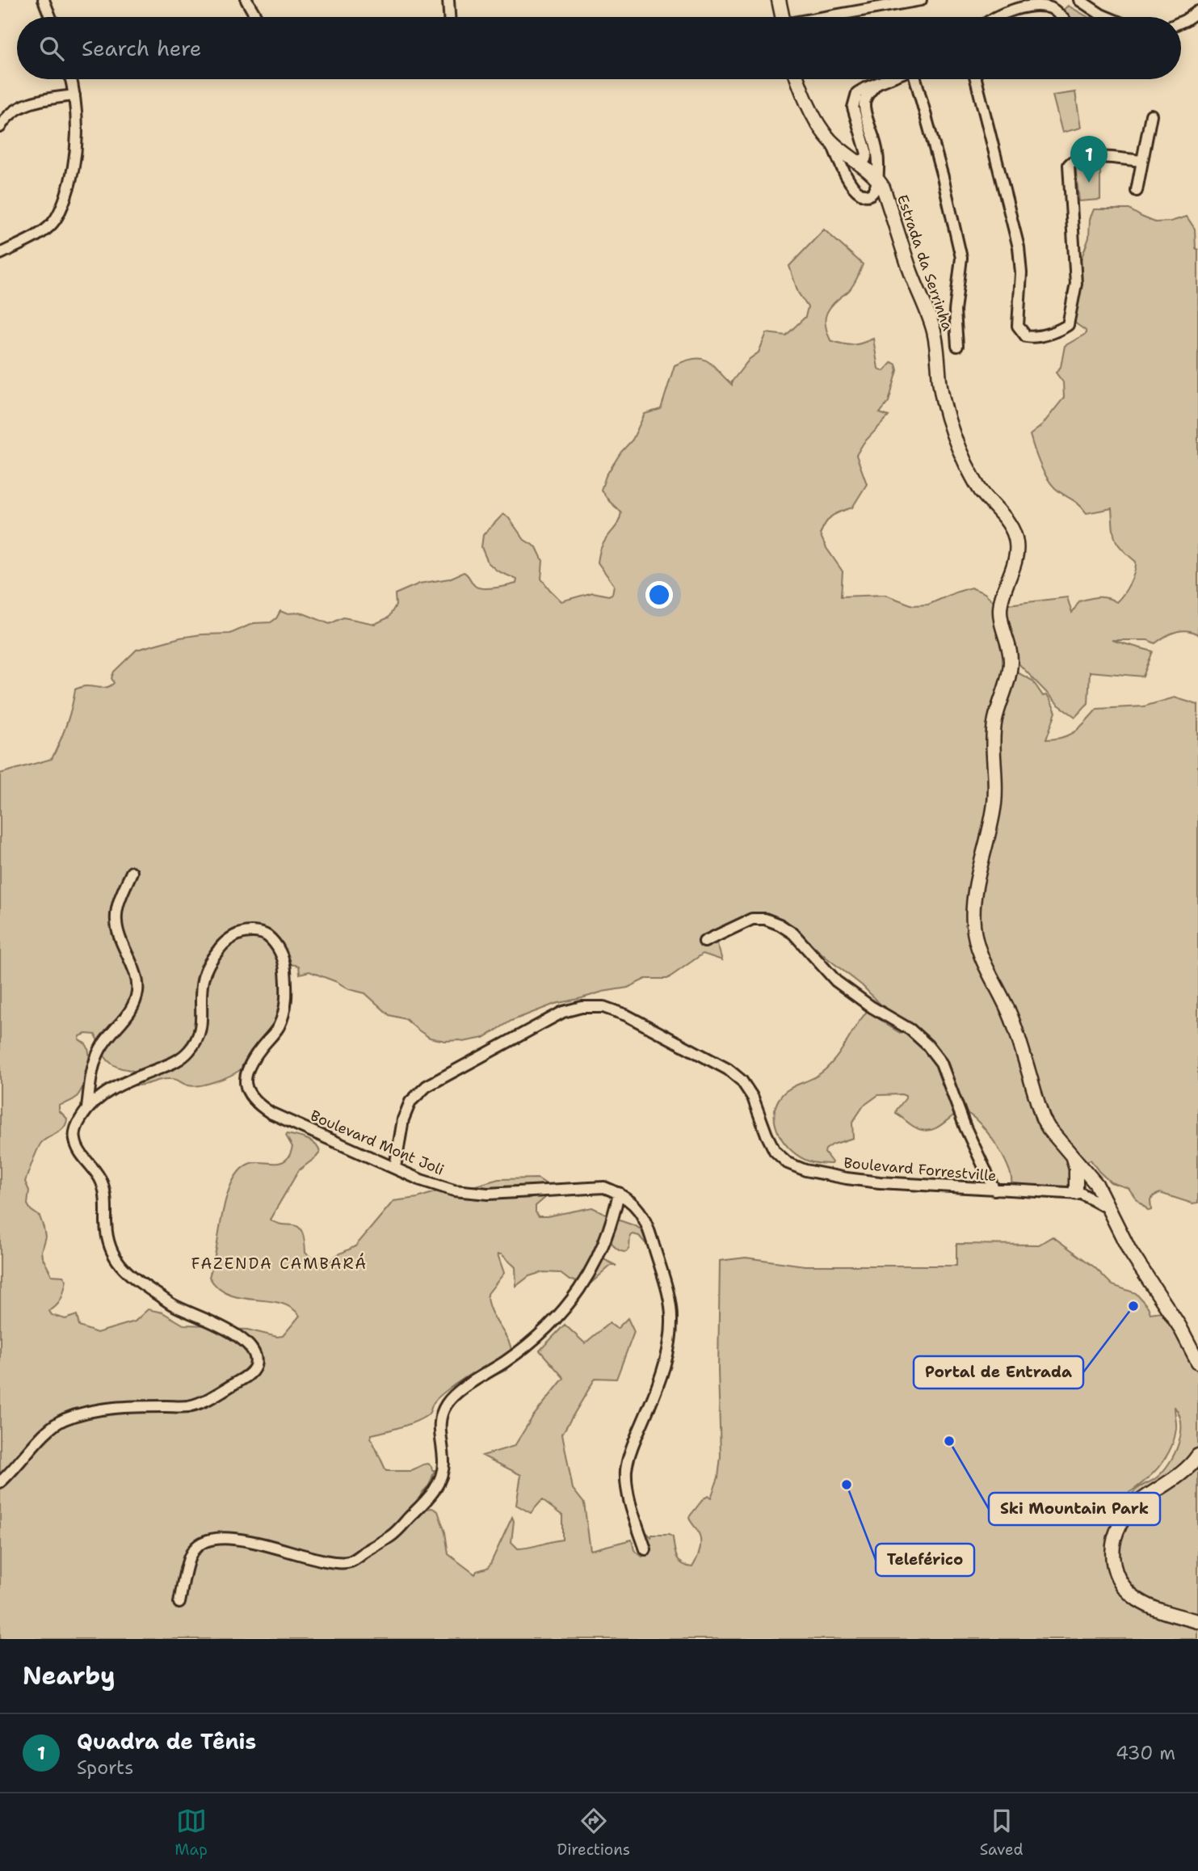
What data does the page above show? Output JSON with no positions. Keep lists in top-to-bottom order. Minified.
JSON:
{"streets":{"street":["Estrada da Serrinha","Boulevard Mont Joli","Boulevard Forrestville"]},"crossings":[["Boulevard Mont Joli","Boulevard Forrestville"]],"districts":["FAZENDA CAMBARÁ"],"places":["Portal de Entrada","Ski Mountain Park","Teleférico"],"page":{"search":"Search here","pins":"1","heading":"Nearby","list":[{"mark":"1","name":"Quadra de Tênis","note":"Sports","value":"430 m"}],"nav":["Map","Directions","Saved"]}}
